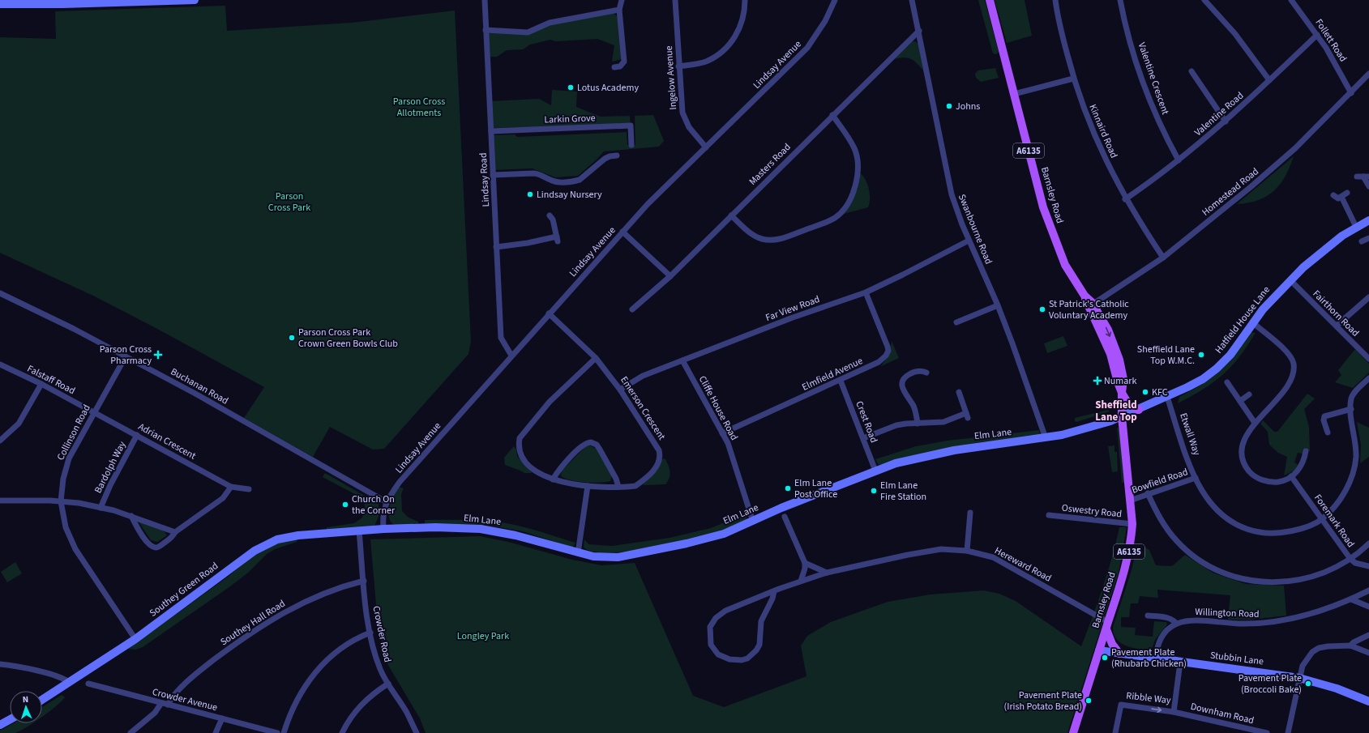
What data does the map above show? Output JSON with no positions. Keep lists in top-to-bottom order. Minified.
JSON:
{"streets":{"main road":["A6135","Barnsley Road"],"street":["Follett Road","Lindsay Avenue","Ingelow Avenue","Valentine Crescent","Valentine Road","Larkin Grove","Kinnaird Road","Masters Road","Lindsay Road","Homestead Road","Swanbourne Road","Far View Road","Fairthorn Road","Hatfield House Lane","Elmfield Avenue","Falstaff Road","Buchanan Road","Emerson Crescent","Cliffe House Road","Crest Road","Collinson Road","Elm Lane","Etwall Way","Adrian Crescent","Bardolph Way","Bowfield Road","Oswestry Road","Foremark Road","Hereward Road","Southey Green Road","Willington Road","Southey Hall Road","Crowder Road","Stubbin Lane","Ribble Way","Crowder Avenue","Downham Road"]},"crossings":[["Follett Road","Valentine Road"],["Follett Road","Homestead Road"],["Lindsay Avenue","Ingelow Avenue"],["Lindsay Avenue","Lindsay Road"],["Lindsay Avenue","Buchanan Road"],["Lindsay Avenue","Emerson Crescent"],["Lindsay Avenue","Elm Lane"],["Valentine Crescent","Valentine Road"],["Valentine Road","Kinnaird Road"],["Larkin Grove","Lindsay Road"],["Kinnaird Road","Homestead Road"],["Masters Road","Swanbourne Road"],["Homestead Road","Barnsley Road"],["Barnsley Road","Hatfield House Lane"],["Barnsley Road","Elm Lane"],["Barnsley Road","Bowfield Road"],["Barnsley Road","Oswestry Road"],["Barnsley Road","Hereward Road"],["Barnsley Road","Stubbin Lane"],["Swanbourne Road","Far View Road"],["Swanbourne Road","Elm Lane"],["Far View Road","Elmfield Avenue"],["Far View Road","Emerson Crescent"],["Far View Road","Cliffe House Road"],["Fairthorn Road","Hatfield House Lane"],["Hatfield House Lane","Elm Lane"],["Hatfield House Lane","Etwall Way"],["Elmfield Avenue","Cliffe House Road"],["Elmfield Avenue","Crest Road"],["Falstaff Road","Collinson Road"],["Falstaff Road","Adrian Crescent"],["Buchanan Road","Collinson Road"],["Cliffe House Road","Elm Lane"],["Crest Road","Elm Lane"],["Collinson Road","Adrian Crescent"],["Collinson Road","Southey Green Road"],["Elm Lane","Southey Green Road"],["Elm Lane","Crowder Road"],["Etwall Way","Bowfield Road"],["Adrian Crescent","Bardolph Way"],["Bowfield Road","Foremark Road"],["Southey Green Road","Crowder Road"],["Southey Hall Road","Crowder Road"],["Southey Hall Road","Crowder Avenue"],["Stubbin Lane","Ribble Way"],["Ribble Way","Downham Road"]],"districts":["Sheffield Lane Top"],"parks":["Parson Cross Allotments","Parson Cross Park","Longley Park"],"places":{"other":["Lotus Academy","Johns","Lindsay Nursery","St Patrick's Catholic Voluntary Academy","Parson Cross Park Crown Green Bowls Club","Sheffield Lane Top W.M.C.","KFC","Elm Lane Post Office","Elm Lane Fire Station","Church On the Corner","Pavement Plate (Rhubarb Chicken)","Pavement Plate (Broccoli Bake)","Pavement Plate (Irish Potato Bread)"],"health":["Parson Cross Pharmacy","Numark"]},"north":"top"}
